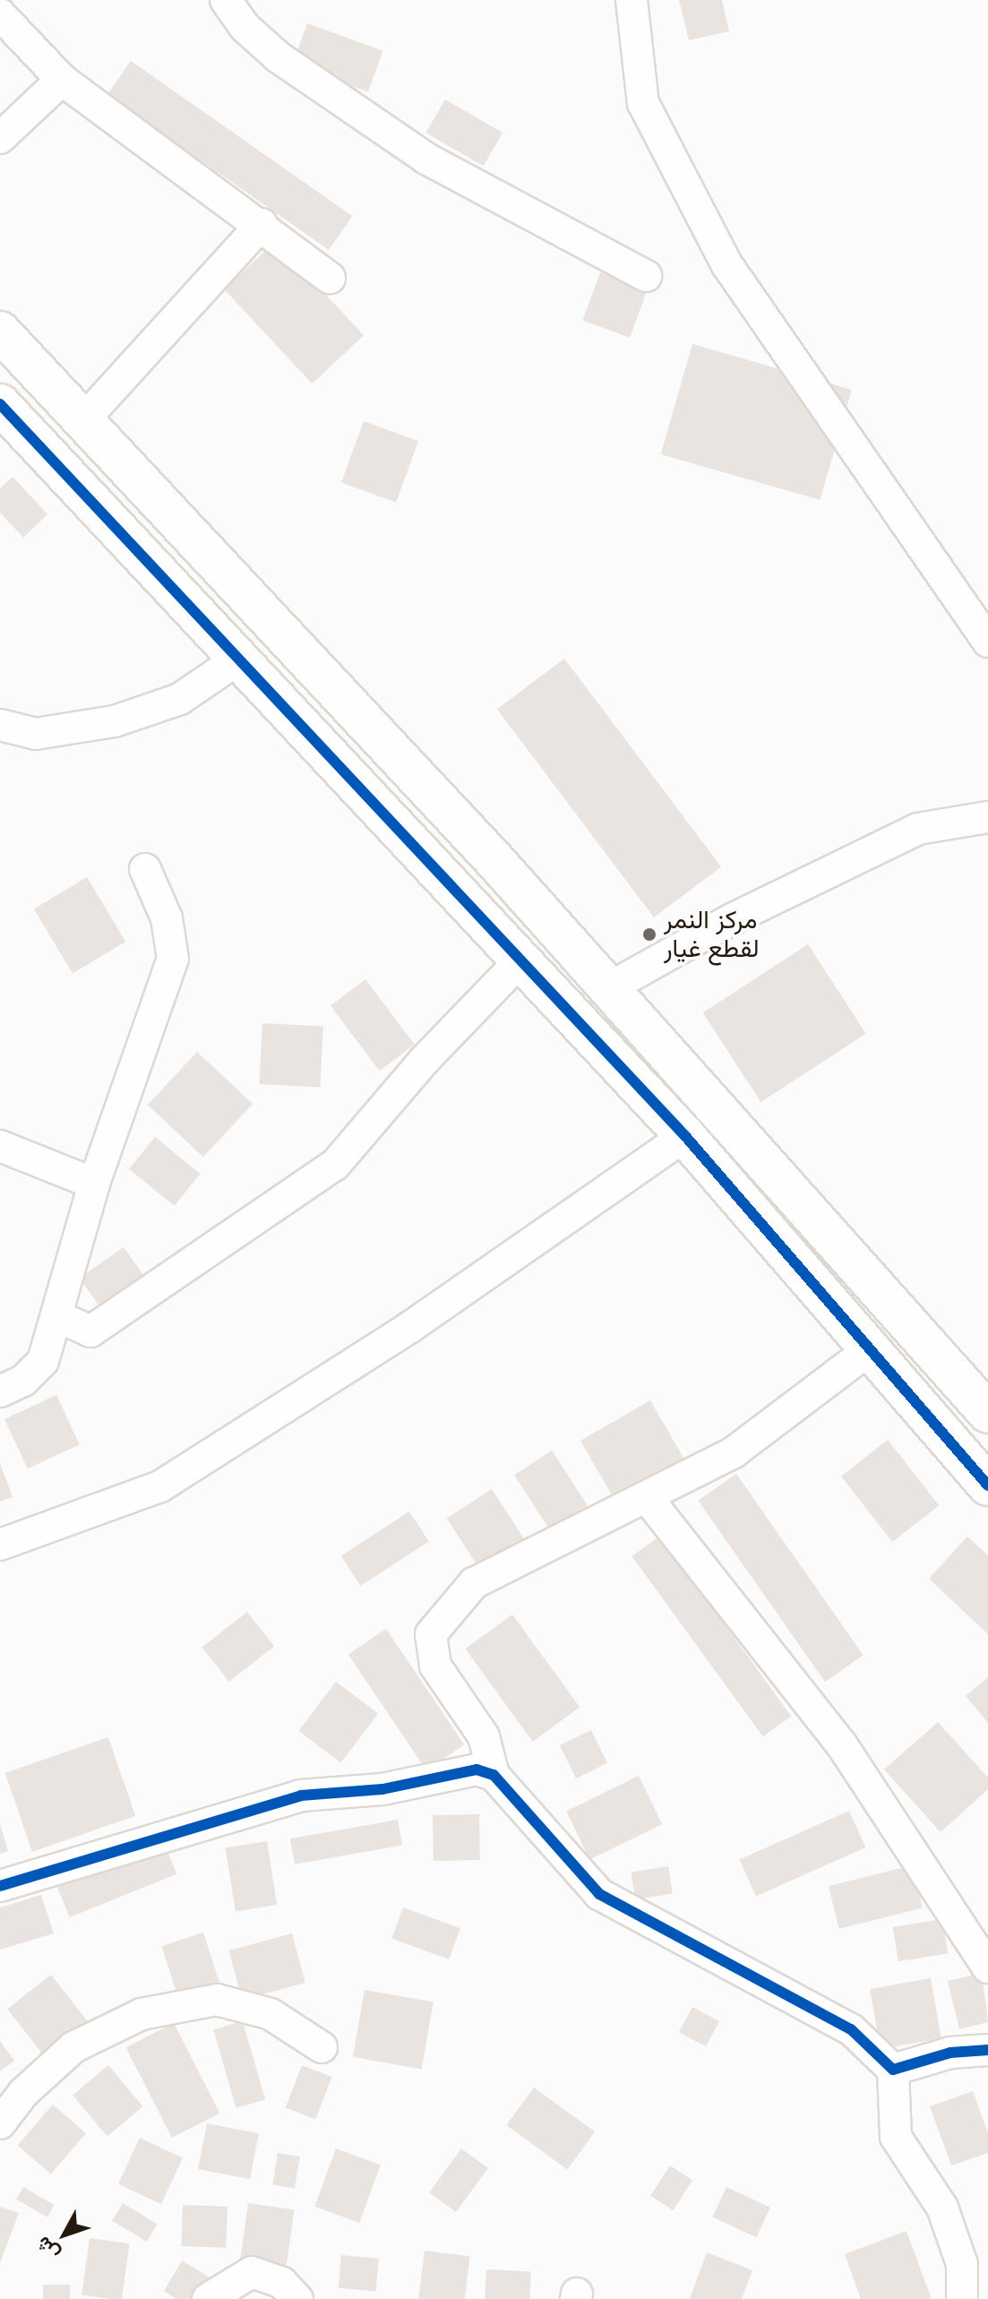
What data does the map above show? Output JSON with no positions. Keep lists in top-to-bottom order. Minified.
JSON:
{"places":["مركز النمر لقطع غيار"],"north":"bottom left"}
